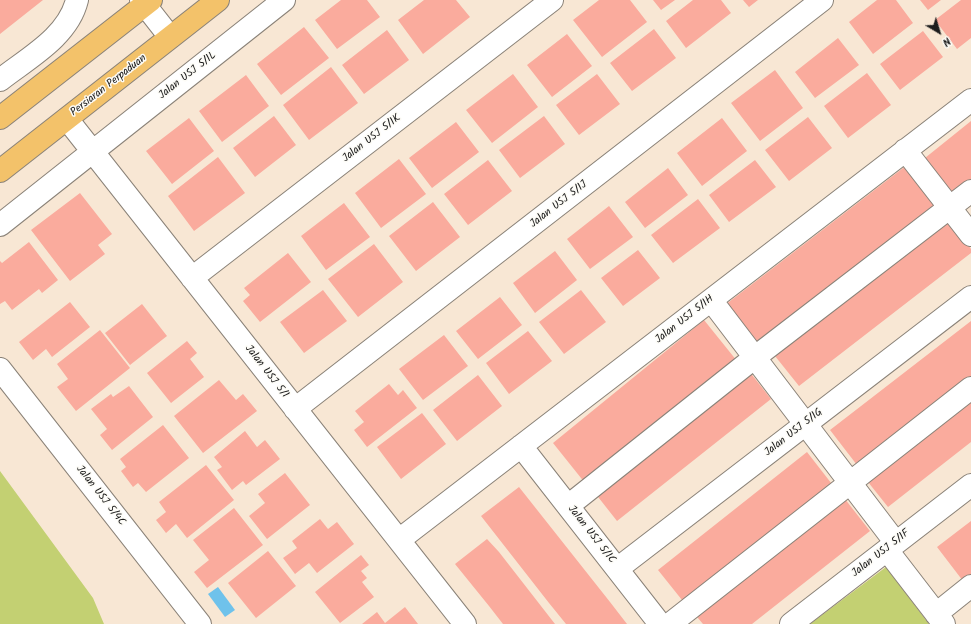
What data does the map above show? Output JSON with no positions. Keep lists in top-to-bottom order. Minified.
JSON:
{"streets":{"main road":["Persiaran Perpaduan"],"street":["Jalan USJ 5/1L","Jalan USJ 5/1K","Jalan USJ 5/1J","Jalan USJ 5/1H","Jalan USJ 5/1","Jalan USJ 5/1G","Jalan USJ 5/4C","Jalan USJ 5/1C","Jalan USJ 5/1F"]},"crossings":[["Jalan USJ 5/1L","Jalan USJ 5/1"],["Persiaran Perpaduan","Jalan USJ 5/1"],["Jalan USJ 5/1K","Jalan USJ 5/1"],["Jalan USJ 5/1J","Jalan USJ 5/1"],["Jalan USJ 5/1H","Jalan USJ 5/1"],["Jalan USJ 5/1H","Jalan USJ 5/1C"],["Jalan USJ 5/1G","Jalan USJ 5/1C"]],"north":"bottom right"}
